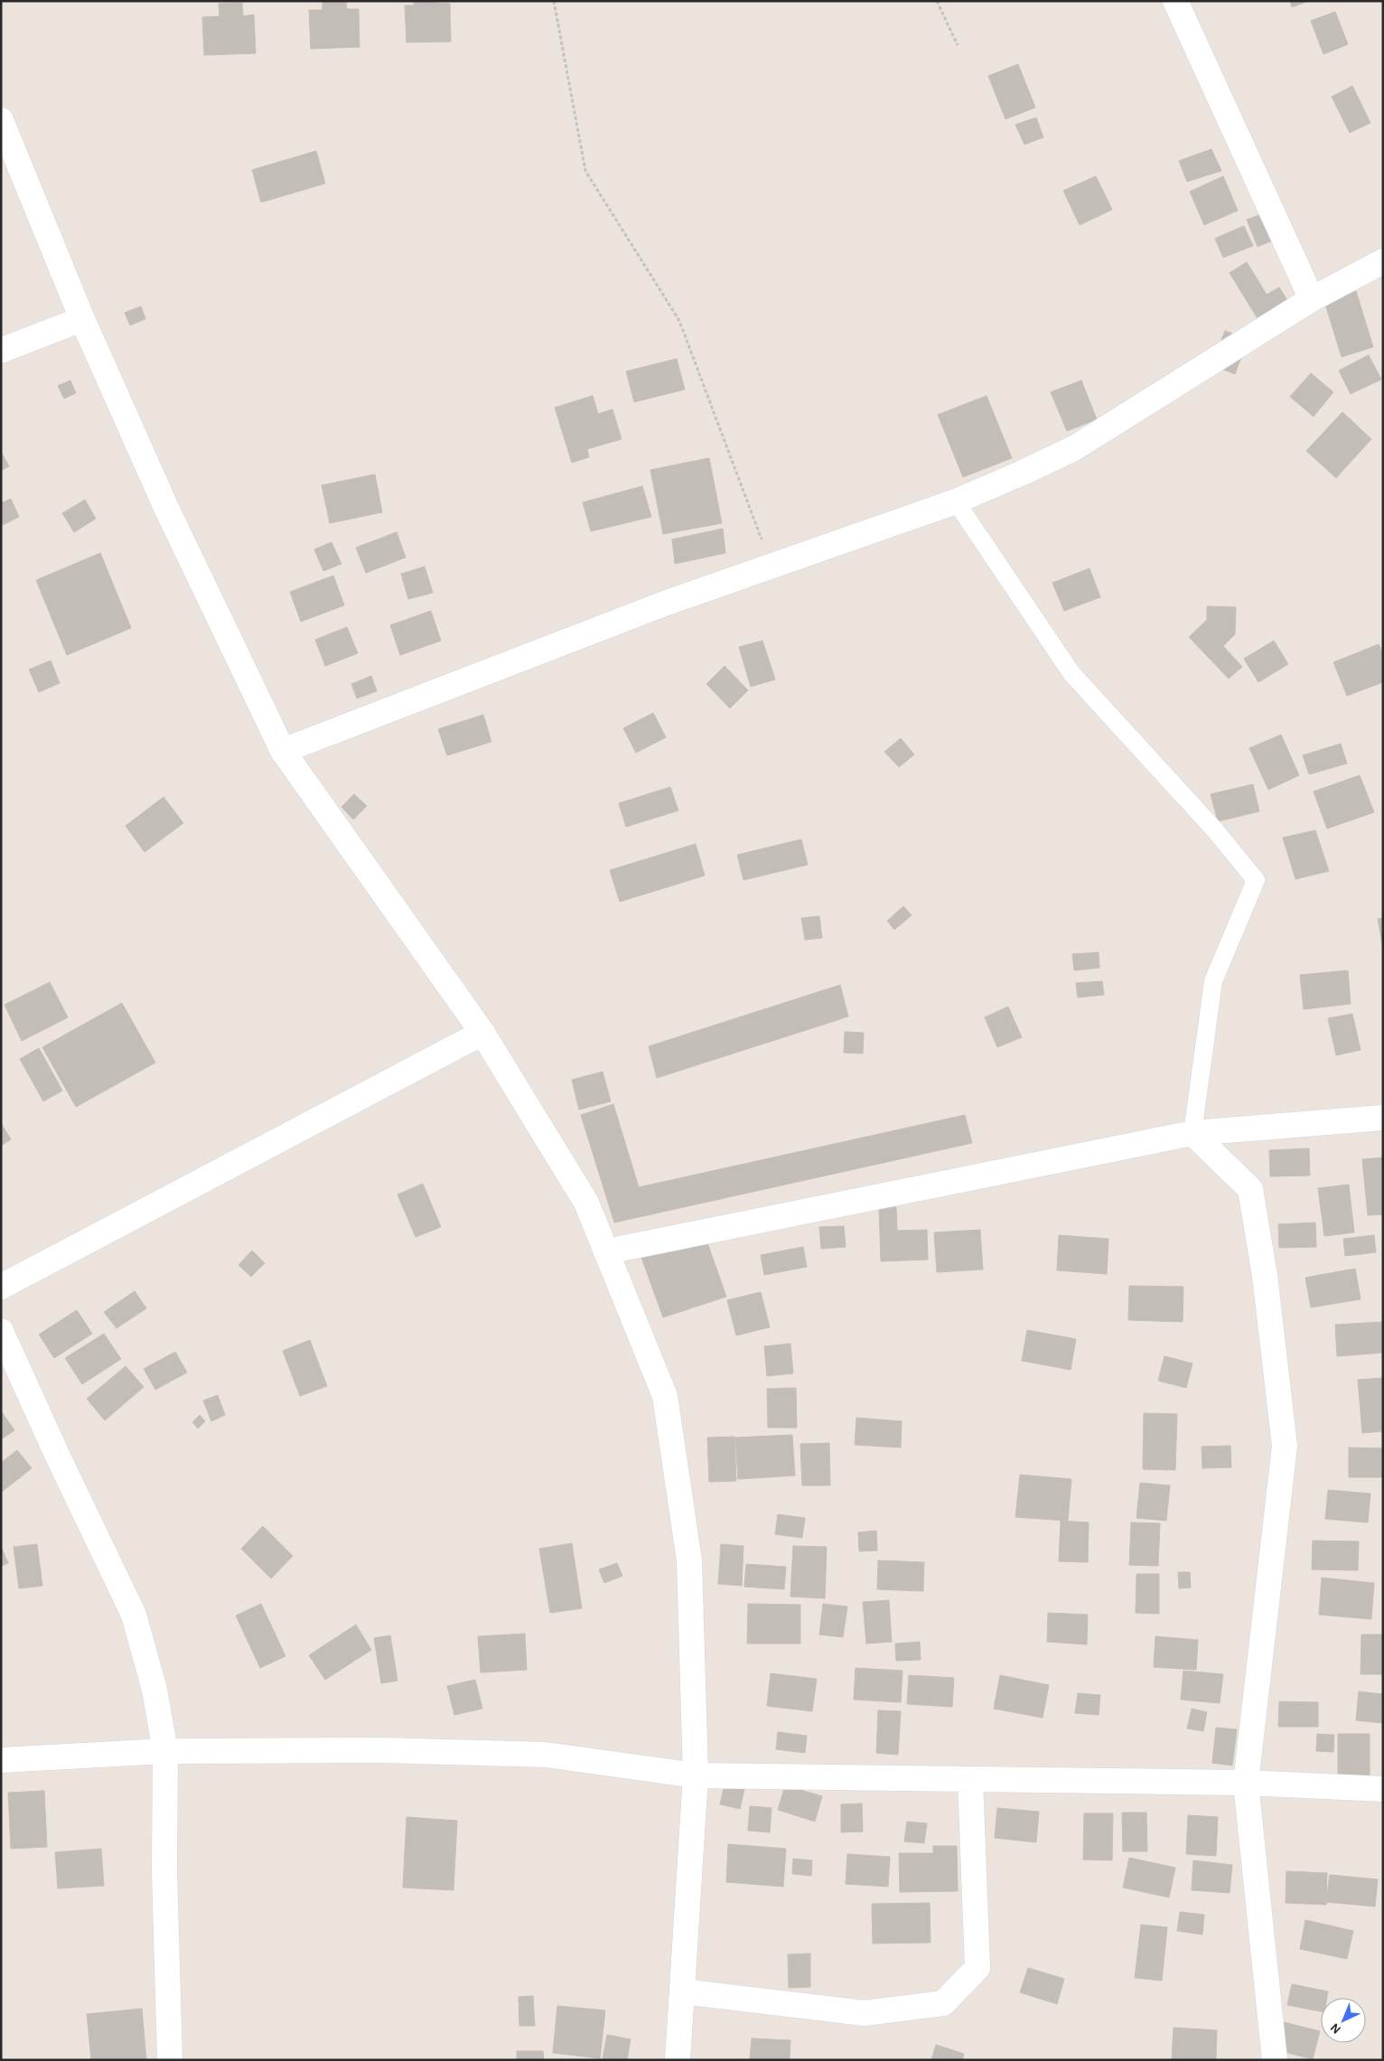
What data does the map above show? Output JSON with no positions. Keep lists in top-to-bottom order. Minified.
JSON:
{"north":"bottom left"}
